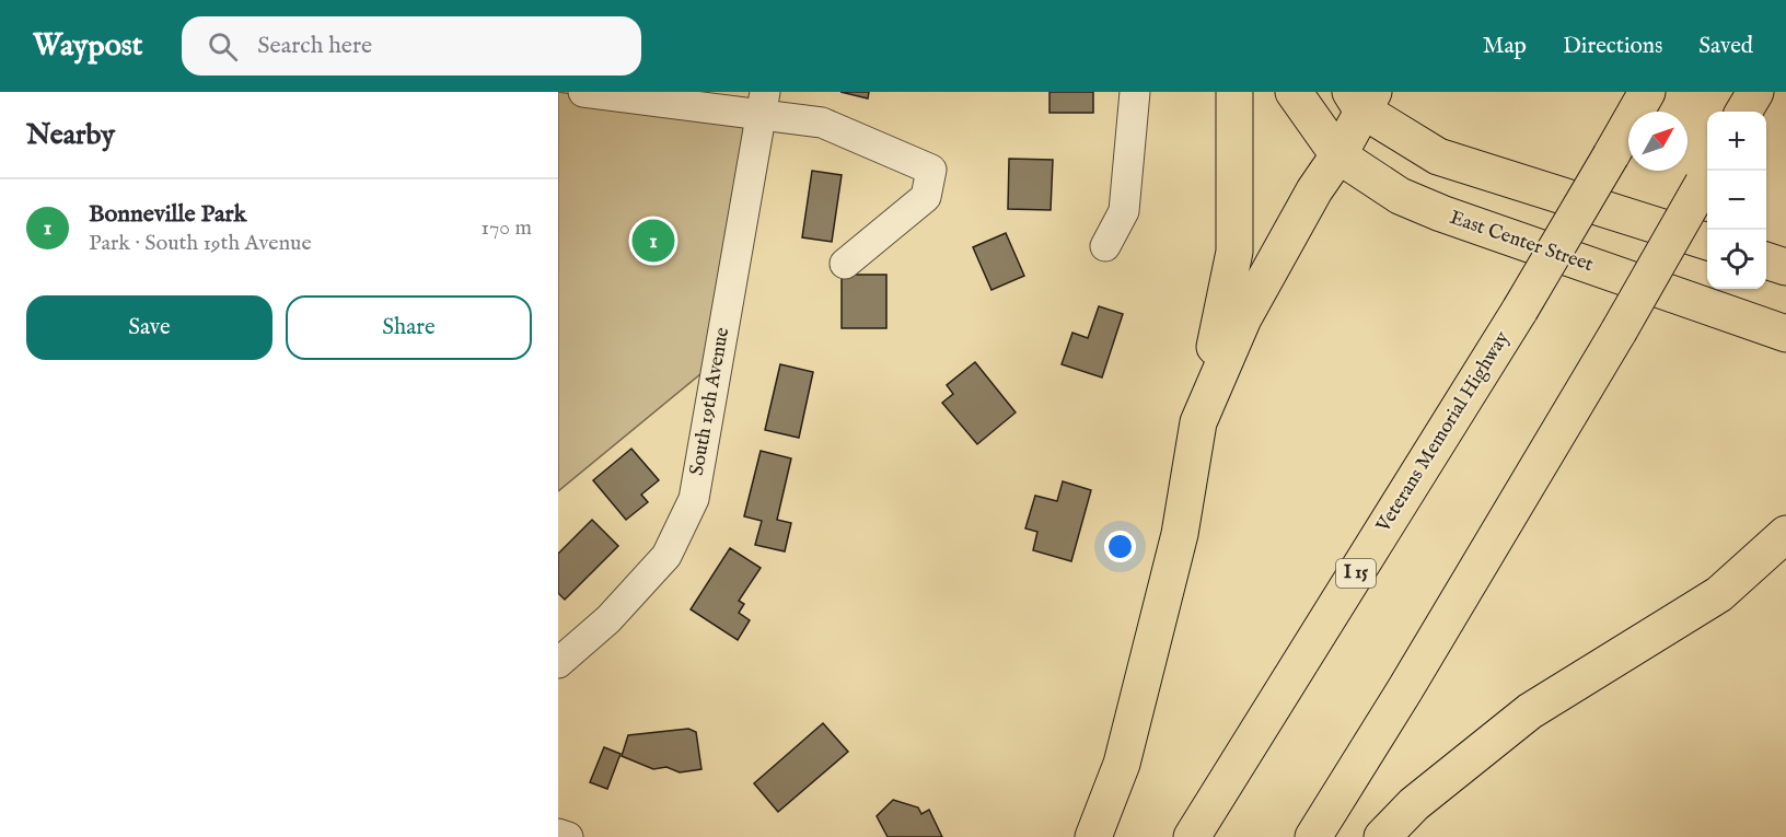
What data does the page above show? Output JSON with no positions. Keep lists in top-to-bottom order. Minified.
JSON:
{"streets":{"main road":["East Center Street","Veterans Memorial Highway","I 15"],"street":["South 19th Avenue"]},"north":"top right","page":{"header":"Waypost","search":"Search here","nav":["Map","Directions","Saved"],"heading":"Nearby","map_buttons":["+","−"],"list":[{"mark":"1","name":"Bonneville Park","note":"Park · South 19th Avenue","value":"170 m"}],"pins":"1","buttons":["Save","Share"]}}
